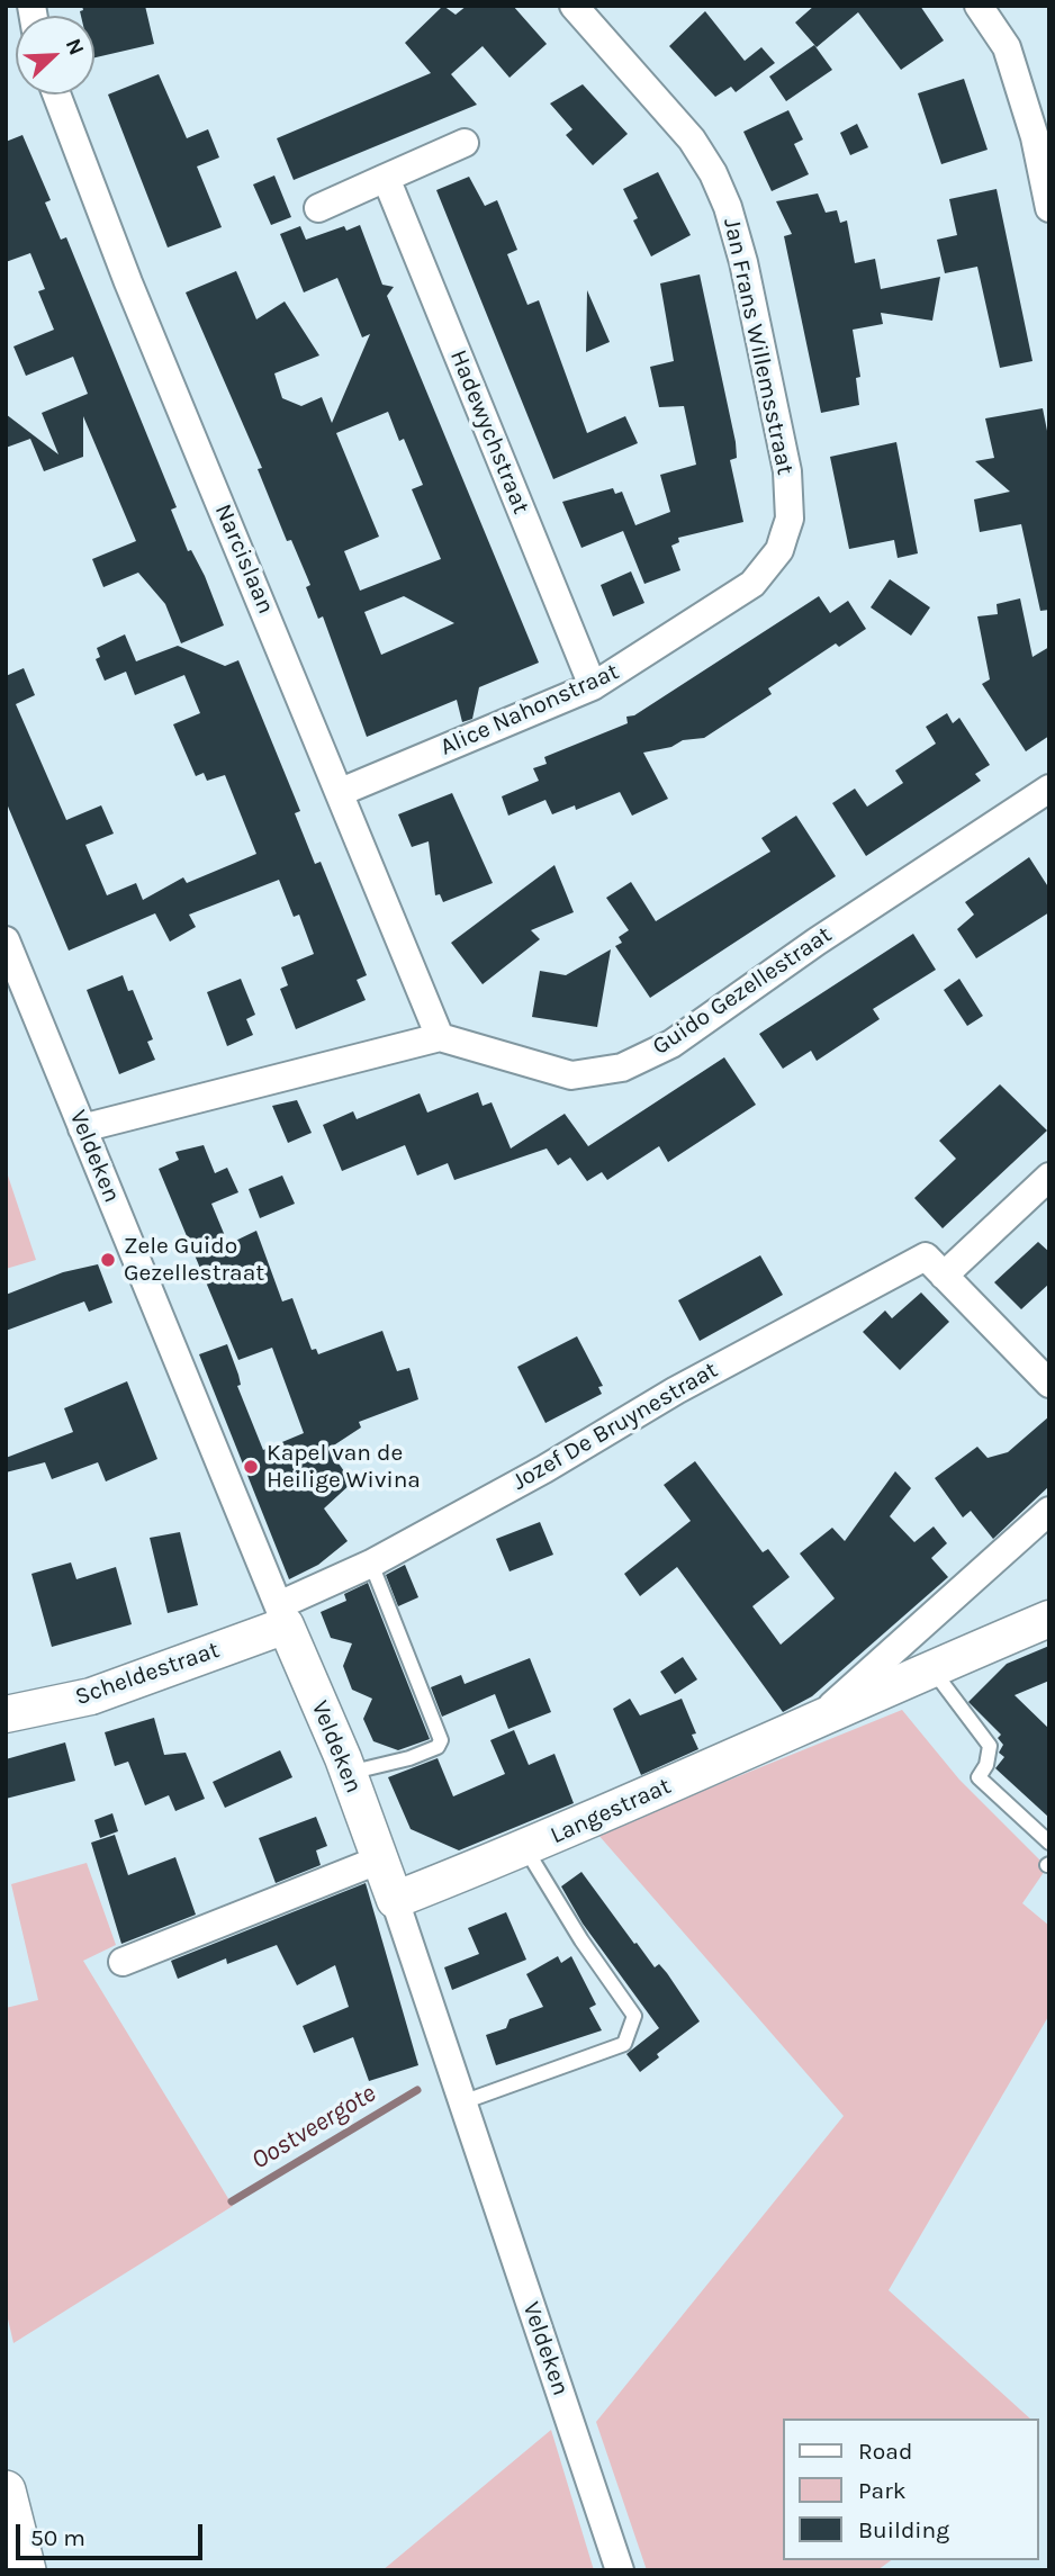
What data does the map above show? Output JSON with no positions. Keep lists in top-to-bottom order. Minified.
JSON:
{"streets":{"street":["Jan Frans Willemsstraat","Hadewychstraat","Narcislaan","Alice Nahonstraat","Guido Gezellestraat","Veldeken","Jozef De Bruynestraat","Scheldestraat","Langestraat"]},"crossings":[["Jan Frans Willemsstraat","Alice Nahonstraat"],["Hadewychstraat","Alice Nahonstraat"],["Narcislaan","Alice Nahonstraat"],["Narcislaan","Guido Gezellestraat"],["Veldeken","Jozef De Bruynestraat"],["Veldeken","Scheldestraat"],["Veldeken","Langestraat"],["Jozef De Bruynestraat","Scheldestraat"]],"water":["Oostveergote"],"places":["Zele Guido Gezellestraat","Kapel van de Heilige Wivina"],"legend":["Road","Park","Building"],"scale_bar":"50 m","north":"top right"}
